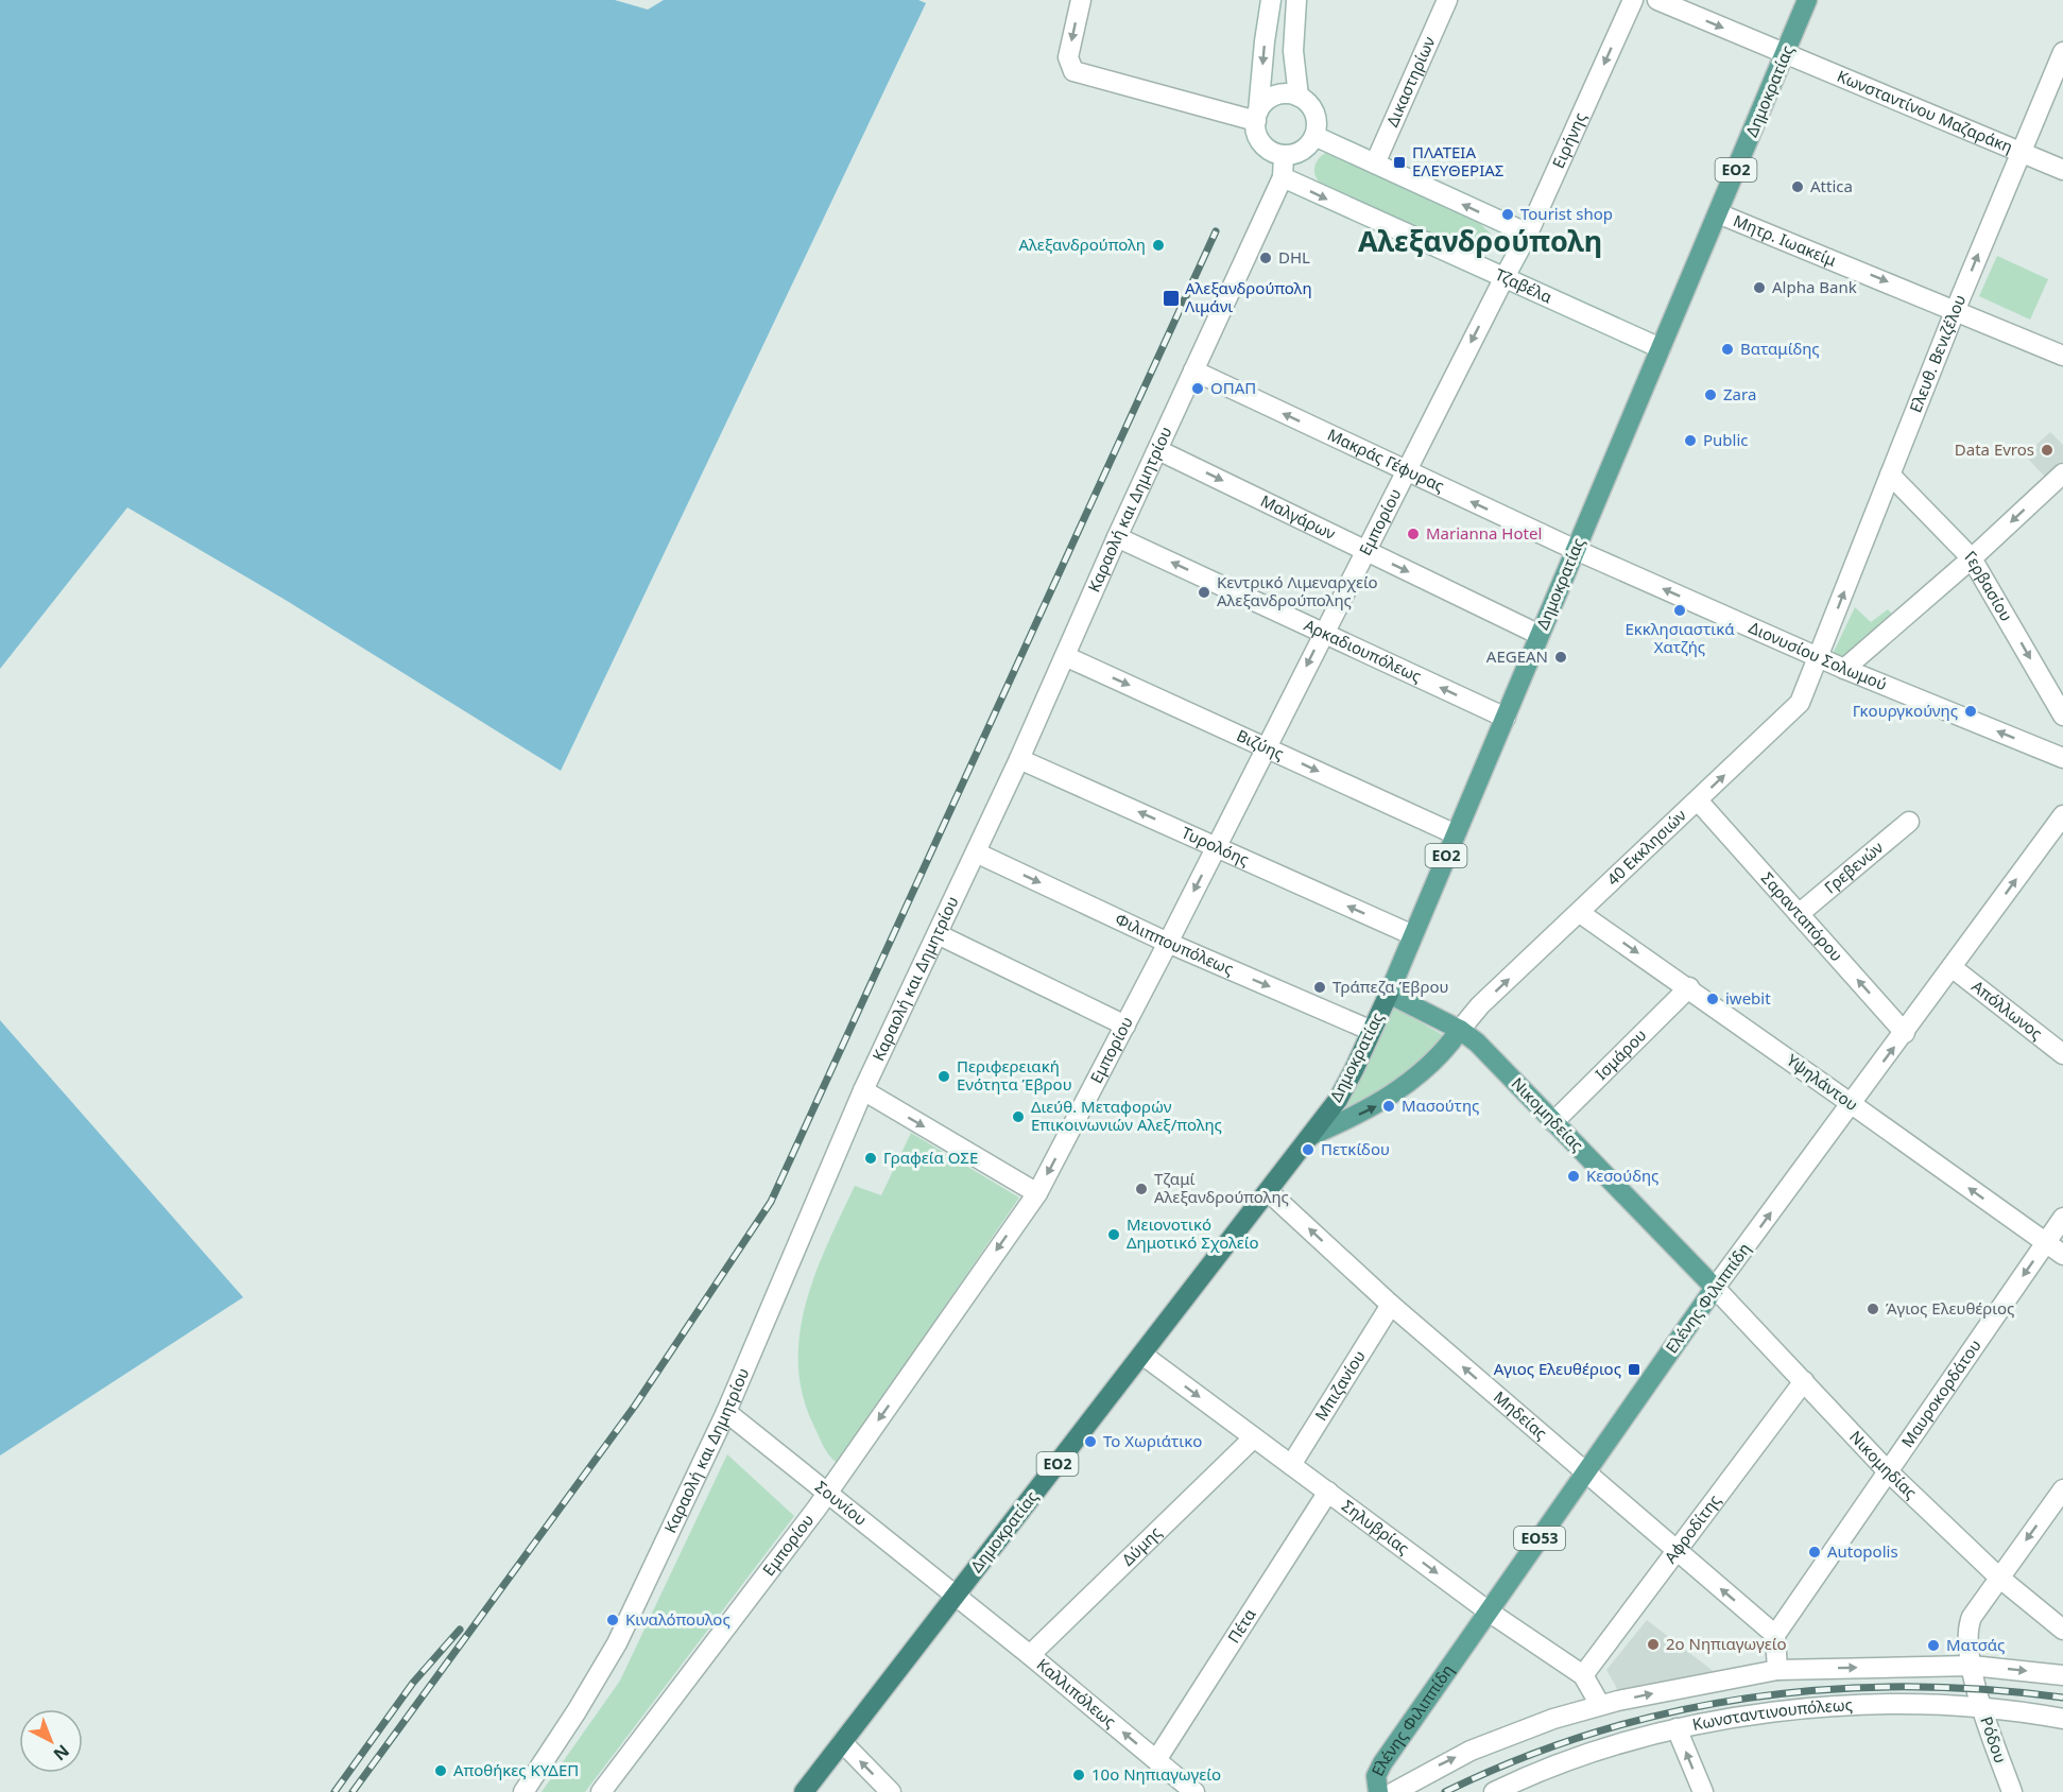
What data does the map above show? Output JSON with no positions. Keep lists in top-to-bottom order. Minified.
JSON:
{"streets":{"highway":["Δημοκρατίας","ΕΟ2"],"main road":["Νικομηδείας","Ελένης Φιλιππίδη","ΕΟ53"],"street":["Δικαστηρίων","Κωνσταντίνου Μαζαράκη","Ειρήνης","Μητρ. Ιωακείμ","Τζαβέλα","Ελευθ. Βενιζέλου","Μακράς Γέφυρας","Καραολή και Δημητρίου","Μαλγάρων","Εμπορίου","Γερβασίου","Αρκαδιουπόλεως","Διονυσίου Σολωμού","Βιζύης","Τυρολόης","40 Εκκλησιών","Γρεβενών","Σαρανταπόρου","Φιλιππουπόλεως","Απόλλωνος","Ισμάρου","Υψηλάντου","Μπιζανίου","Μαυροκορδάτου","Μηδείας","Νικομηδίας","Σουνίου","Σηλυβρίας","Αφροδίτης","Δύμης","Πέτα","Καλλιπόλεως","Κωνσταντινουπόλεως","Ρόδου"]},"crossings":[["Δημοκρατίας","Κωνσταντίνου Μαζαράκη"],["Δημοκρατίας","Μητρ. Ιωακείμ"],["Δημοκρατίας","Τζαβέλα"],["Δημοκρατίας","Μακράς Γέφυρας"],["Δημοκρατίας","Μαλγάρων"],["Δημοκρατίας","Αρκαδιουπόλεως"],["Δημοκρατίας","Διονυσίου Σολωμού"],["Δημοκρατίας","Βιζύης"],["Δημοκρατίας","Τυρολόης"],["Δημοκρατίας","Φιλιππουπόλεως"],["Δημοκρατίας","Νικομηδείας"],["Δημοκρατίας","Μηδείας"],["Δημοκρατίας","Σουνίου"],["Δημοκρατίας","Σηλυβρίας"],["Δημοκρατίας","Καλλιπόλεως"],["Κωνσταντίνου Μαζαράκη","Ελευθ. Βενιζέλου"],["Ειρήνης","Τζαβέλα"],["Ειρήνης","Εμπορίου"],["Μητρ. Ιωακείμ","Ελευθ. Βενιζέλου"],["Τζαβέλα","Καραολή και Δημητρίου"],["Τζαβέλα","Εμπορίου"],["Ελευθ. Βενιζέλου","Γερβασίου"],["Ελευθ. Βενιζέλου","Διονυσίου Σολωμού"],["Ελευθ. Βενιζέλου","40 Εκκλησιών"],["Μακράς Γέφυρας","Καραολή και Δημητρίου"],["Μακράς Γέφυρας","Εμπορίου"],["Μακράς Γέφυρας","Διονυσίου Σολωμού"],["Καραολή και Δημητρίου","Μαλγάρων"],["Καραολή και Δημητρίου","Αρκαδιουπόλεως"],["Καραολή και Δημητρίου","Βιζύης"],["Καραολή και Δημητρίου","Τυρολόης"],["Καραολή και Δημητρίου","Φιλιππουπόλεως"],["Καραολή και Δημητρίου","Σουνίου"],["Μαλγάρων","Εμπορίου"],["Εμπορίου","Αρκαδιουπόλεως"],["Εμπορίου","Βιζύης"],["Εμπορίου","Τυρολόης"],["Εμπορίου","Φιλιππουπόλεως"],["Εμπορίου","Σουνίου"],["Διονυσίου Σολωμού","40 Εκκλησιών"],["40 Εκκλησιών","Σαρανταπόρου"],["40 Εκκλησιών","Υψηλάντου"],["40 Εκκλησιών","Νικομηδείας"],["Γρεβενών","Σαρανταπόρου"],["Σαρανταπόρου","Ελένης Φιλιππίδη"],["Απόλλωνος","Ελένης Φιλιππίδη"],["Ισμάρου","Υψηλάντου"],["Ισμάρου","Νικομηδείας"],["Υψηλάντου","Ελένης Φιλιππίδη"],["Υψηλάντου","Μαυροκορδάτου"],["Νικομηδείας","Ελένης Φιλιππίδη"],["Νικομηδείας","Νικομηδίας"],["Ελένης Φιλιππίδη","Μηδείας"],["Ελένης Φιλιππίδη","Νικομηδίας"],["Ελένης Φιλιππίδη","Σηλυβρίας"],["Μπιζανίου","Μηδείας"],["Μπιζανίου","Σηλυβρίας"],["Μαυροκορδάτου","Μηδείας"],["Μαυροκορδάτου","Νικομηδίας"],["Μηδείας","Αφροδίτης"],["Νικομηδίας","Αφροδίτης"],["Νικομηδίας","Ρόδου"],["Σουνίου","Καλλιπόλεως"],["Σηλυβρίας","Αφροδίτης"],["Σηλυβρίας","Δύμης"],["Σηλυβρίας","Πέτα"],["Δύμης","Καλλιπόλεως"],["Πέτα","Καλλιπόλεως"],["Κωνσταντινουπόλεως","Ρόδου"]],"one_way":["Ειρήνης","Μητρ. Ιωακείμ","Ελευθ. Βενιζέλου","Μακράς Γέφυρας","Μαλγάρων","Εμπορίου","Γερβασίου","Αρκαδιουπόλεως","Διονυσίου Σολωμού","Βιζύης","Τυρολόης","40 Εκκλησιών","Σαρανταπόρου","Ελένης Φιλιππίδη","Μαυροκορδάτου","Μηδείας","Σηλυβρίας","Καλλιπόλεως"],"districts":["Αλεξανδρούπολη"],"places":{"transit":["ΠΛΑΤΕΙΑ ΕΛΕΥΘΕΡΙΑΣ","Αλεξανδρούπολη Λιμάνι","Αγιος Ελευθέριος"],"other":["Attica","Tourist shop","Αλεξανδρούπολη","DHL","Alpha Bank","Βαταμίδης","ΟΠΑΠ","Zara","Public","Data Evros","Marianna Hotel","Κεντρικό Λιμεναρχείο Αλεξανδρούπολης","Εκκλησιαστικά Χατζής","AEGEAN","Γκουργκούνης","Τράπεζα Έβρου","iwebit","Περιφερειακή Ενότητα Έβρου","Μασούτης","Διεύθ. Μεταφορών Επικοινωνιών Αλεξ/πολης","Πετκίδου","Γραφεία ΟΣΕ","Κεσούδης","Tζαμί Αλεξανδρούπολης","Μειονοτικό Δημοτικό Σχολείο","Άγιος Ελευθέριος","Το Χωριάτικο","Autopolis","Κιναλόπουλος","2ο Νηπιαγωγείο","Ματσάς","Αποθήκες ΚΥΔΕΠ","10ο Νηπιαγωγείο"]},"north":"bottom right"}
